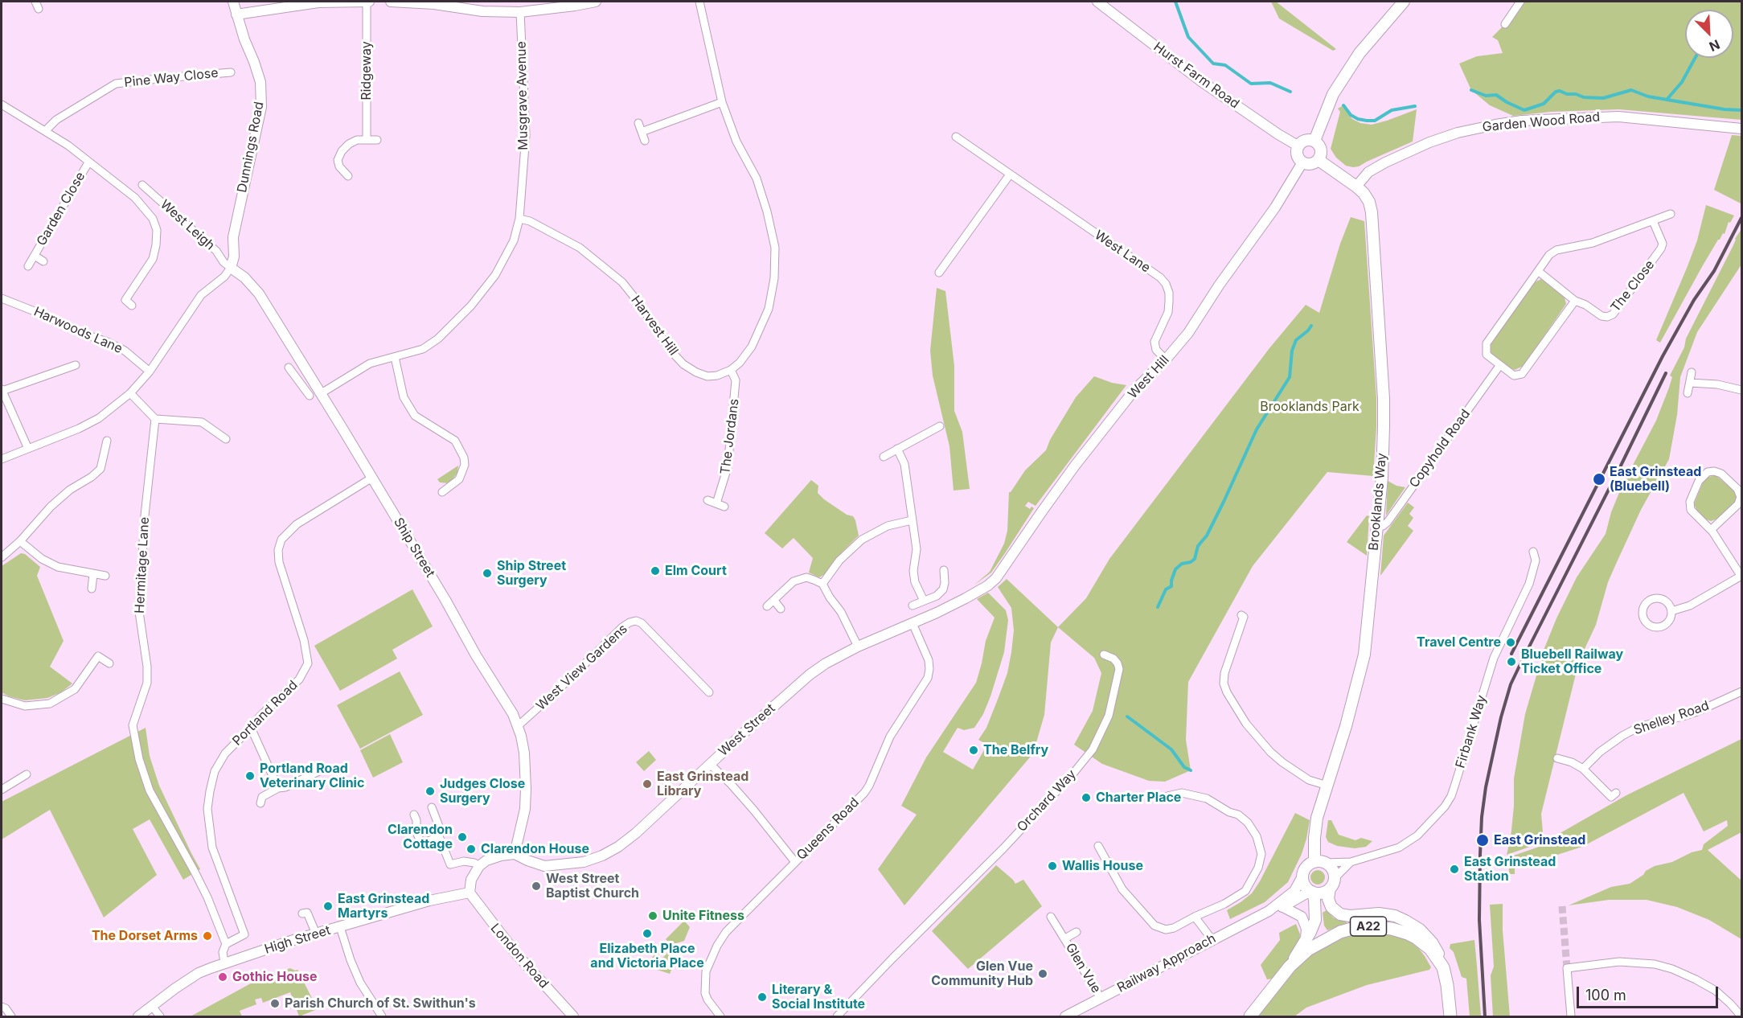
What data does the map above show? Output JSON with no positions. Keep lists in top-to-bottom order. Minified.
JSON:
{"streets":{"highway":["A22"],"main road":["Brooklands Way"],"street":["Ridgeway","Hurst Farm Road","Pine Way Close","Musgrave Avenue","Garden Wood Road","Dunnings Road","Garden Close","West Leigh","West Lane","The Close","Harvest Hill","Harwoods Lane","West Hill","The Jordans","Copyhold Road","Ship Street","Hermitage Lane","West View Gardens","Portland Road","Shelley Road","West Street","Firbank Way","Orchard Way","Queens Road","High Street","London Road","Railway Approach","Glen Vue"]},"crossings":[["Hurst Farm Road","West Hill"],["Hurst Farm Road","Brooklands Way"],["Musgrave Avenue","Harvest Hill"],["Musgrave Avenue","Ship Street"],["Garden Wood Road","Brooklands Way"],["Dunnings Road","West Leigh"],["Dunnings Road","Ship Street"],["West Leigh","Ship Street"],["West Lane","West Hill"],["Harvest Hill","The Jordans"],["West Hill","Brooklands Way"],["West Hill","West Street"],["Copyhold Road","Brooklands Way"],["Brooklands Way","Firbank Way"],["Brooklands Way","Railway Approach"],["Ship Street","West View Gardens"],["Ship Street","Portland Road"],["Ship Street","West Street"],["Hermitage Lane","Portland Road"],["West Street","Queens Road"],["Firbank Way","Railway Approach"],["High Street","London Road"],["Railway Approach","Glen Vue"]],"parks":["Brooklands Park"],"places":["East Grinstead (Bluebell)","Elm Court","Ship Street Surgery","Travel Centre","Bluebell Railway Ticket Office","The Belfry","Portland Road Veterinary Clinic","East Grinstead Library","Judges Close Surgery","Charter Place","Clarendon Cottage","East Grinstead","Clarendon House","Wallis House","East Grinstead Station","West Street Baptist Church","East Grinstead Martyrs","Unite Fitness","Elizabeth Place and Victoria Place","The Dorset Arms","Glen Vue Community Hub","Gothic House","Literary & Social Institute","Parish Church of St. Swithun's"],"scale_bar":"100 m","north":"bottom right"}
